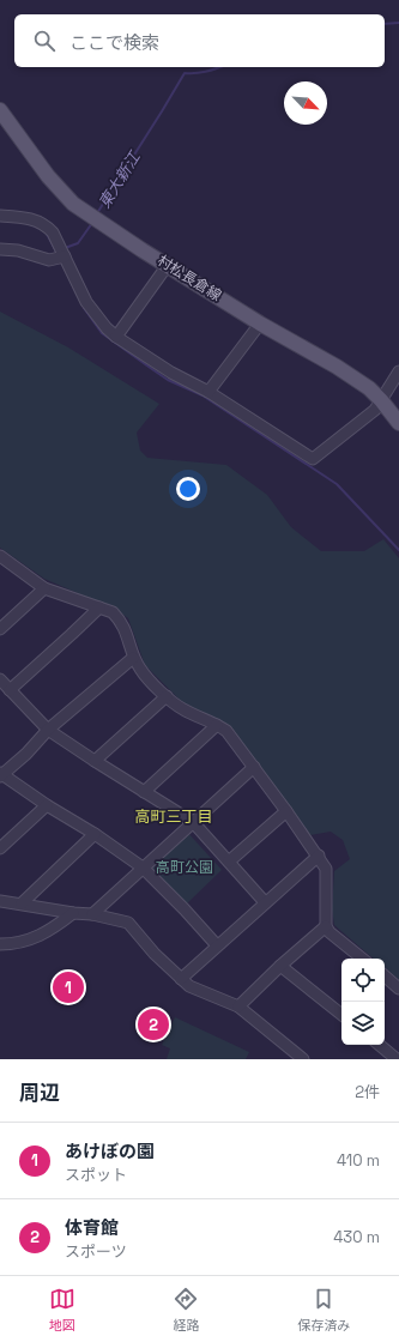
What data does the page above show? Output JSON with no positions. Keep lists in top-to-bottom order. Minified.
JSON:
{"streets":{"main road":["村松長倉線"]},"districts":["高町三丁目"],"water":["東大新江"],"parks":["高町公園"],"north":"bottom right","page":{"search":"ここで検索","pins":["1","2"],"heading":["周辺","2件"],"list":[{"mark":"1","name":"あけぼの園","note":"スポット","value":"410 m"},{"mark":"2","name":"体育館","note":"スポーツ","value":"430 m"}],"nav":["地図","経路","保存済み"]}}
